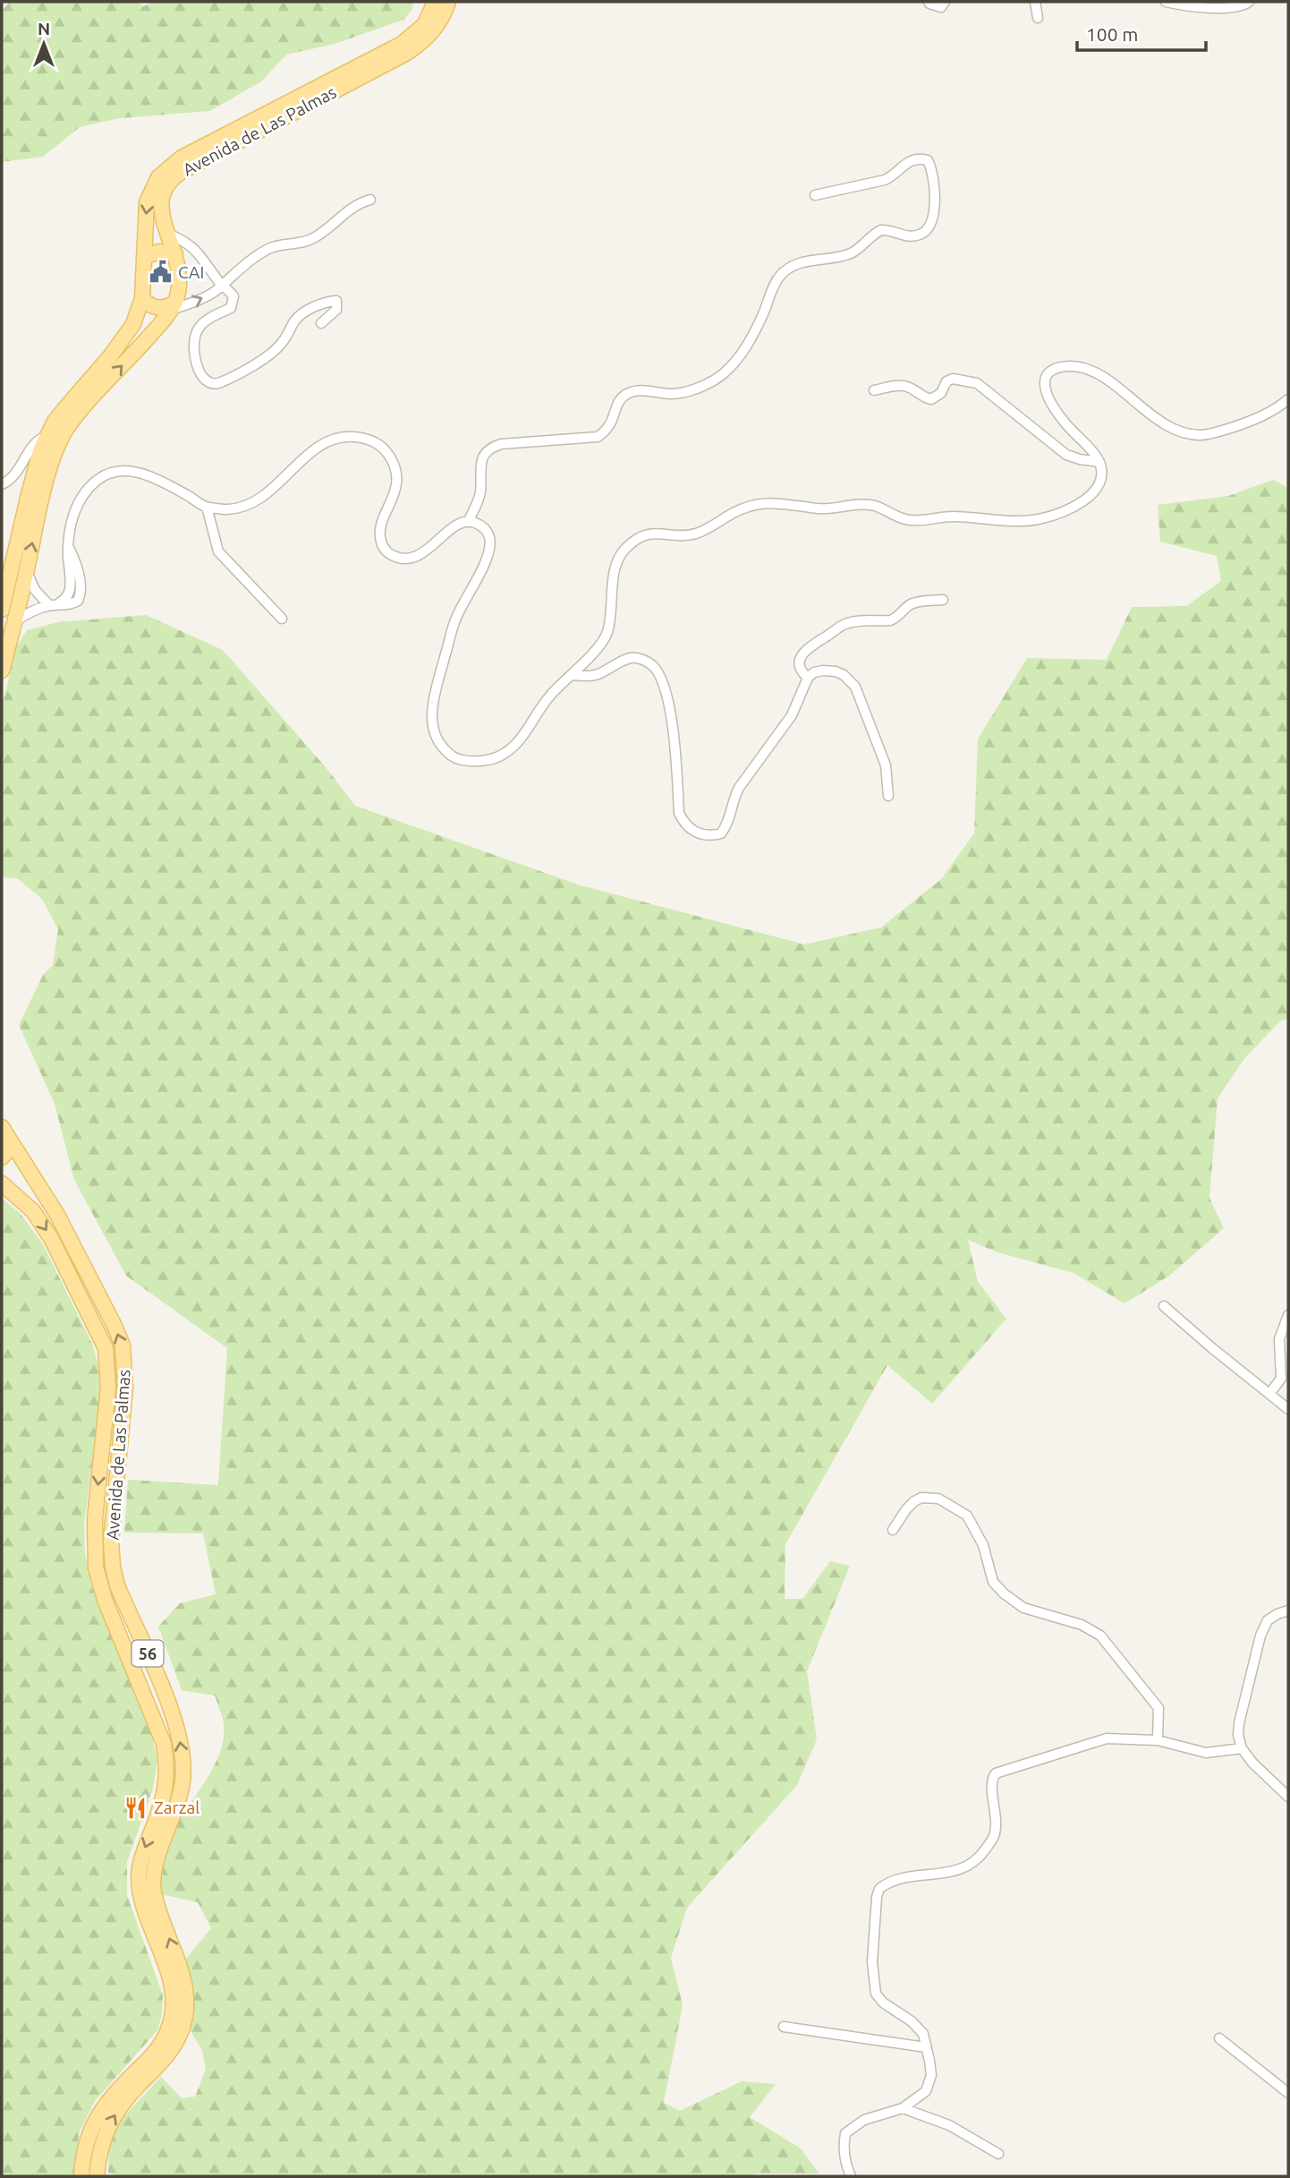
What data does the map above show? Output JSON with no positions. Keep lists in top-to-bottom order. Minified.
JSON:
{"streets":{"main road":["Avenida de Las Palmas","56"]},"places":{"public building":["CAI"],"restaurant":["Zarzal"]},"scale_bar":"100 m","north":"top"}
